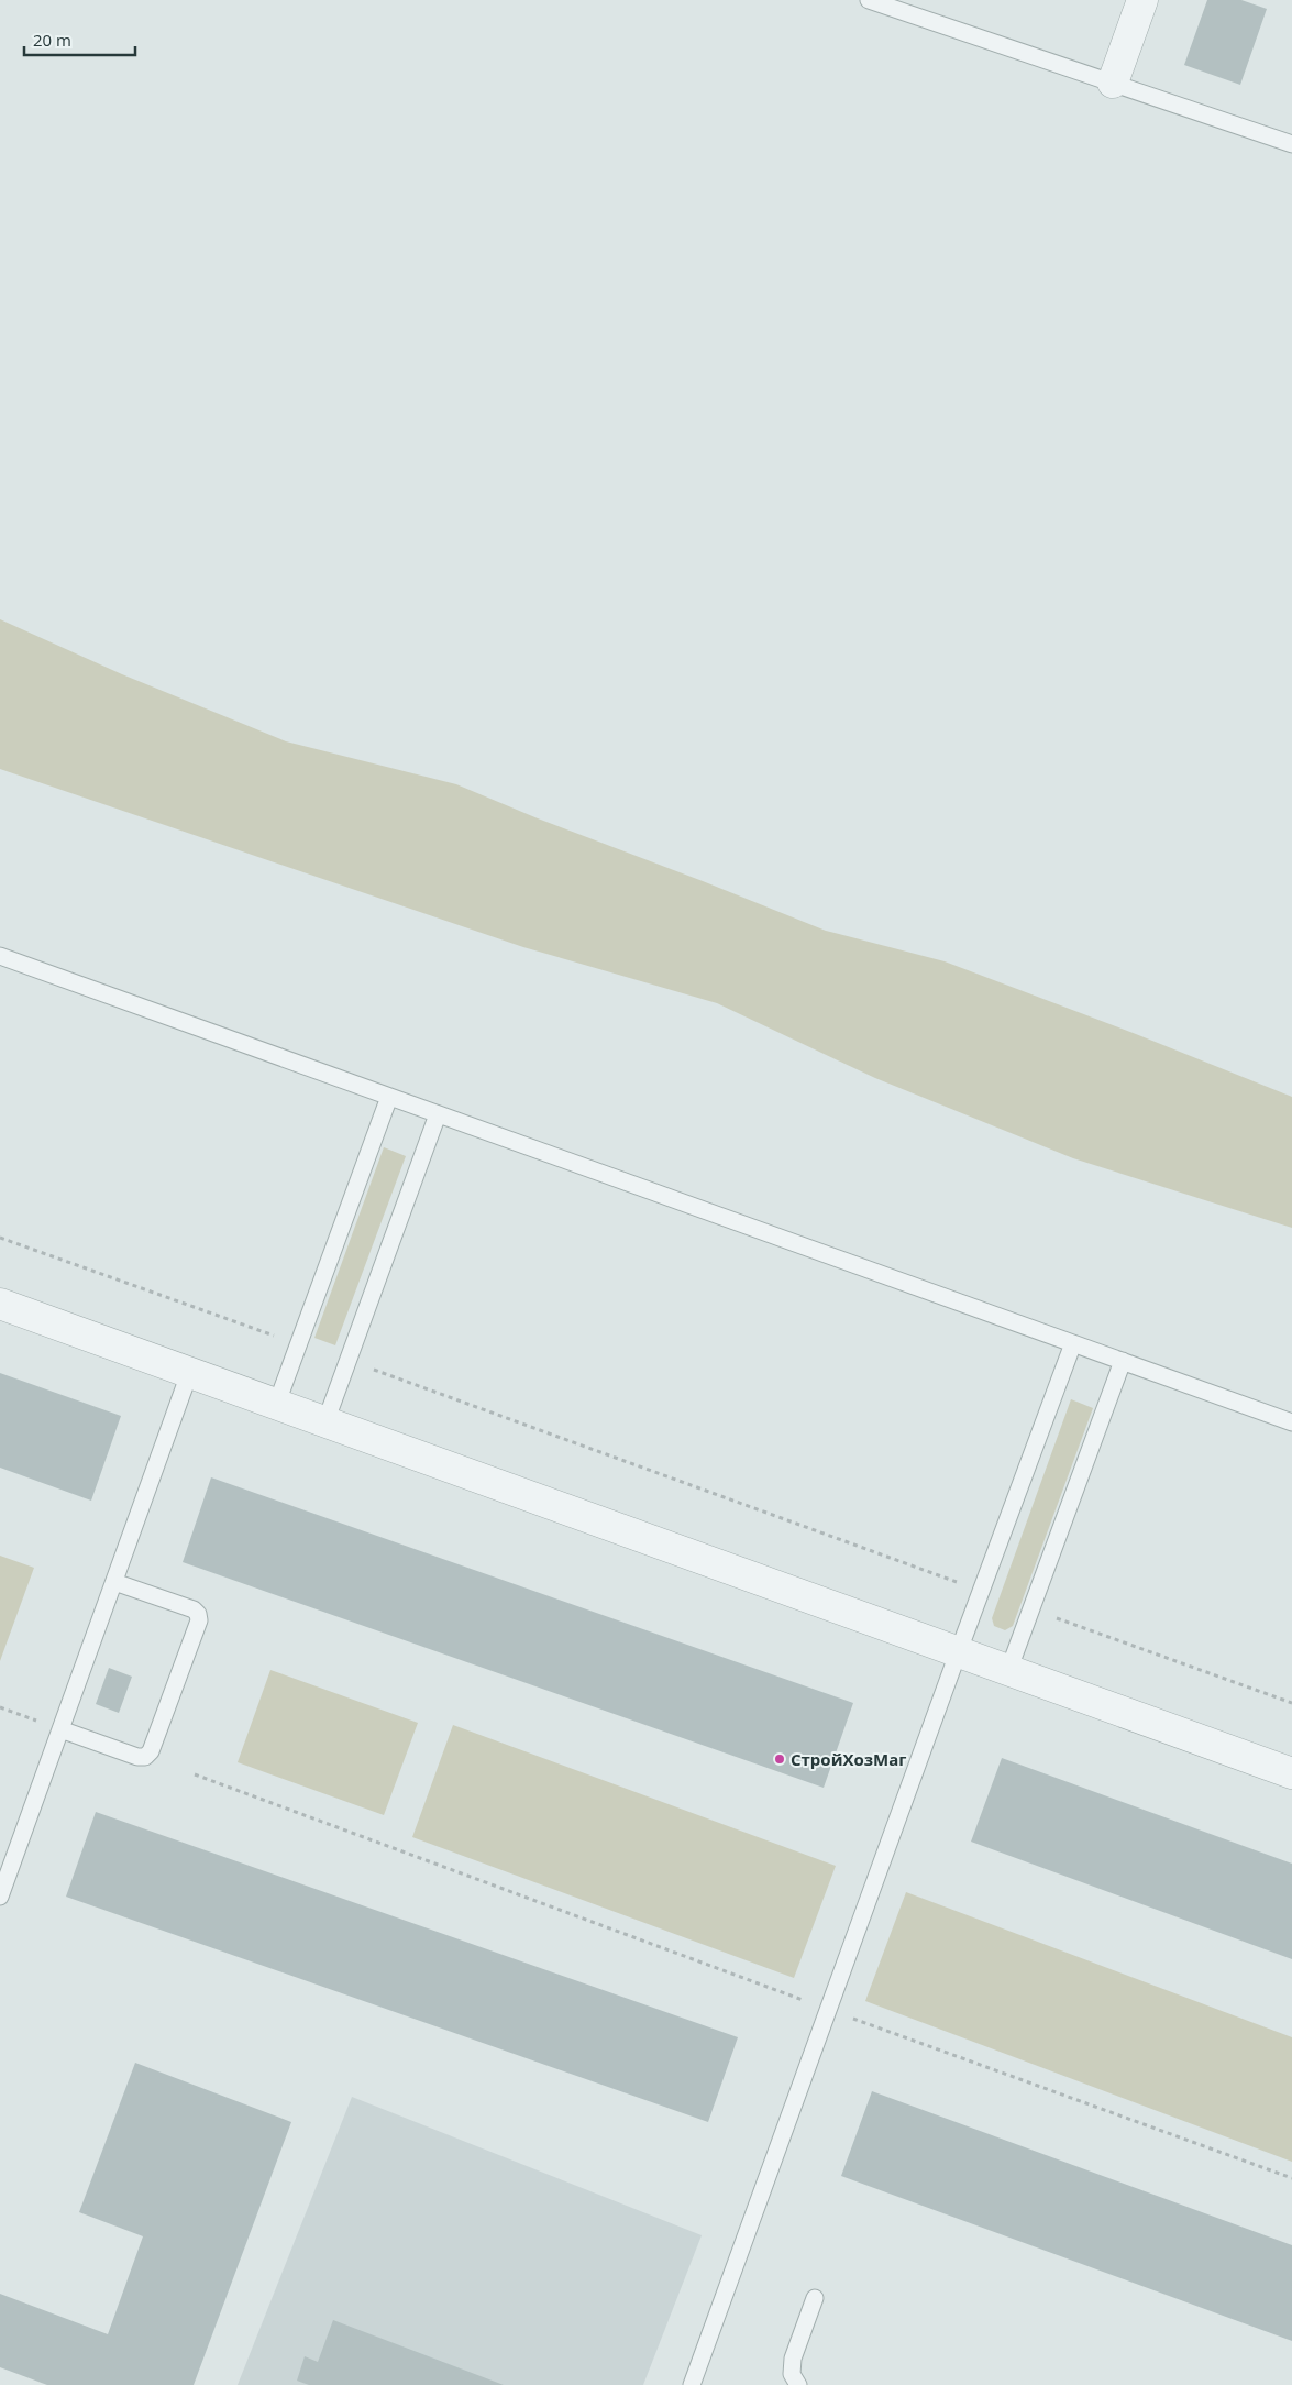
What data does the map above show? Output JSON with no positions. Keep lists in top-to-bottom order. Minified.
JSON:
{"places":["СтройХозМаг"],"scale_bar":"20 m"}
